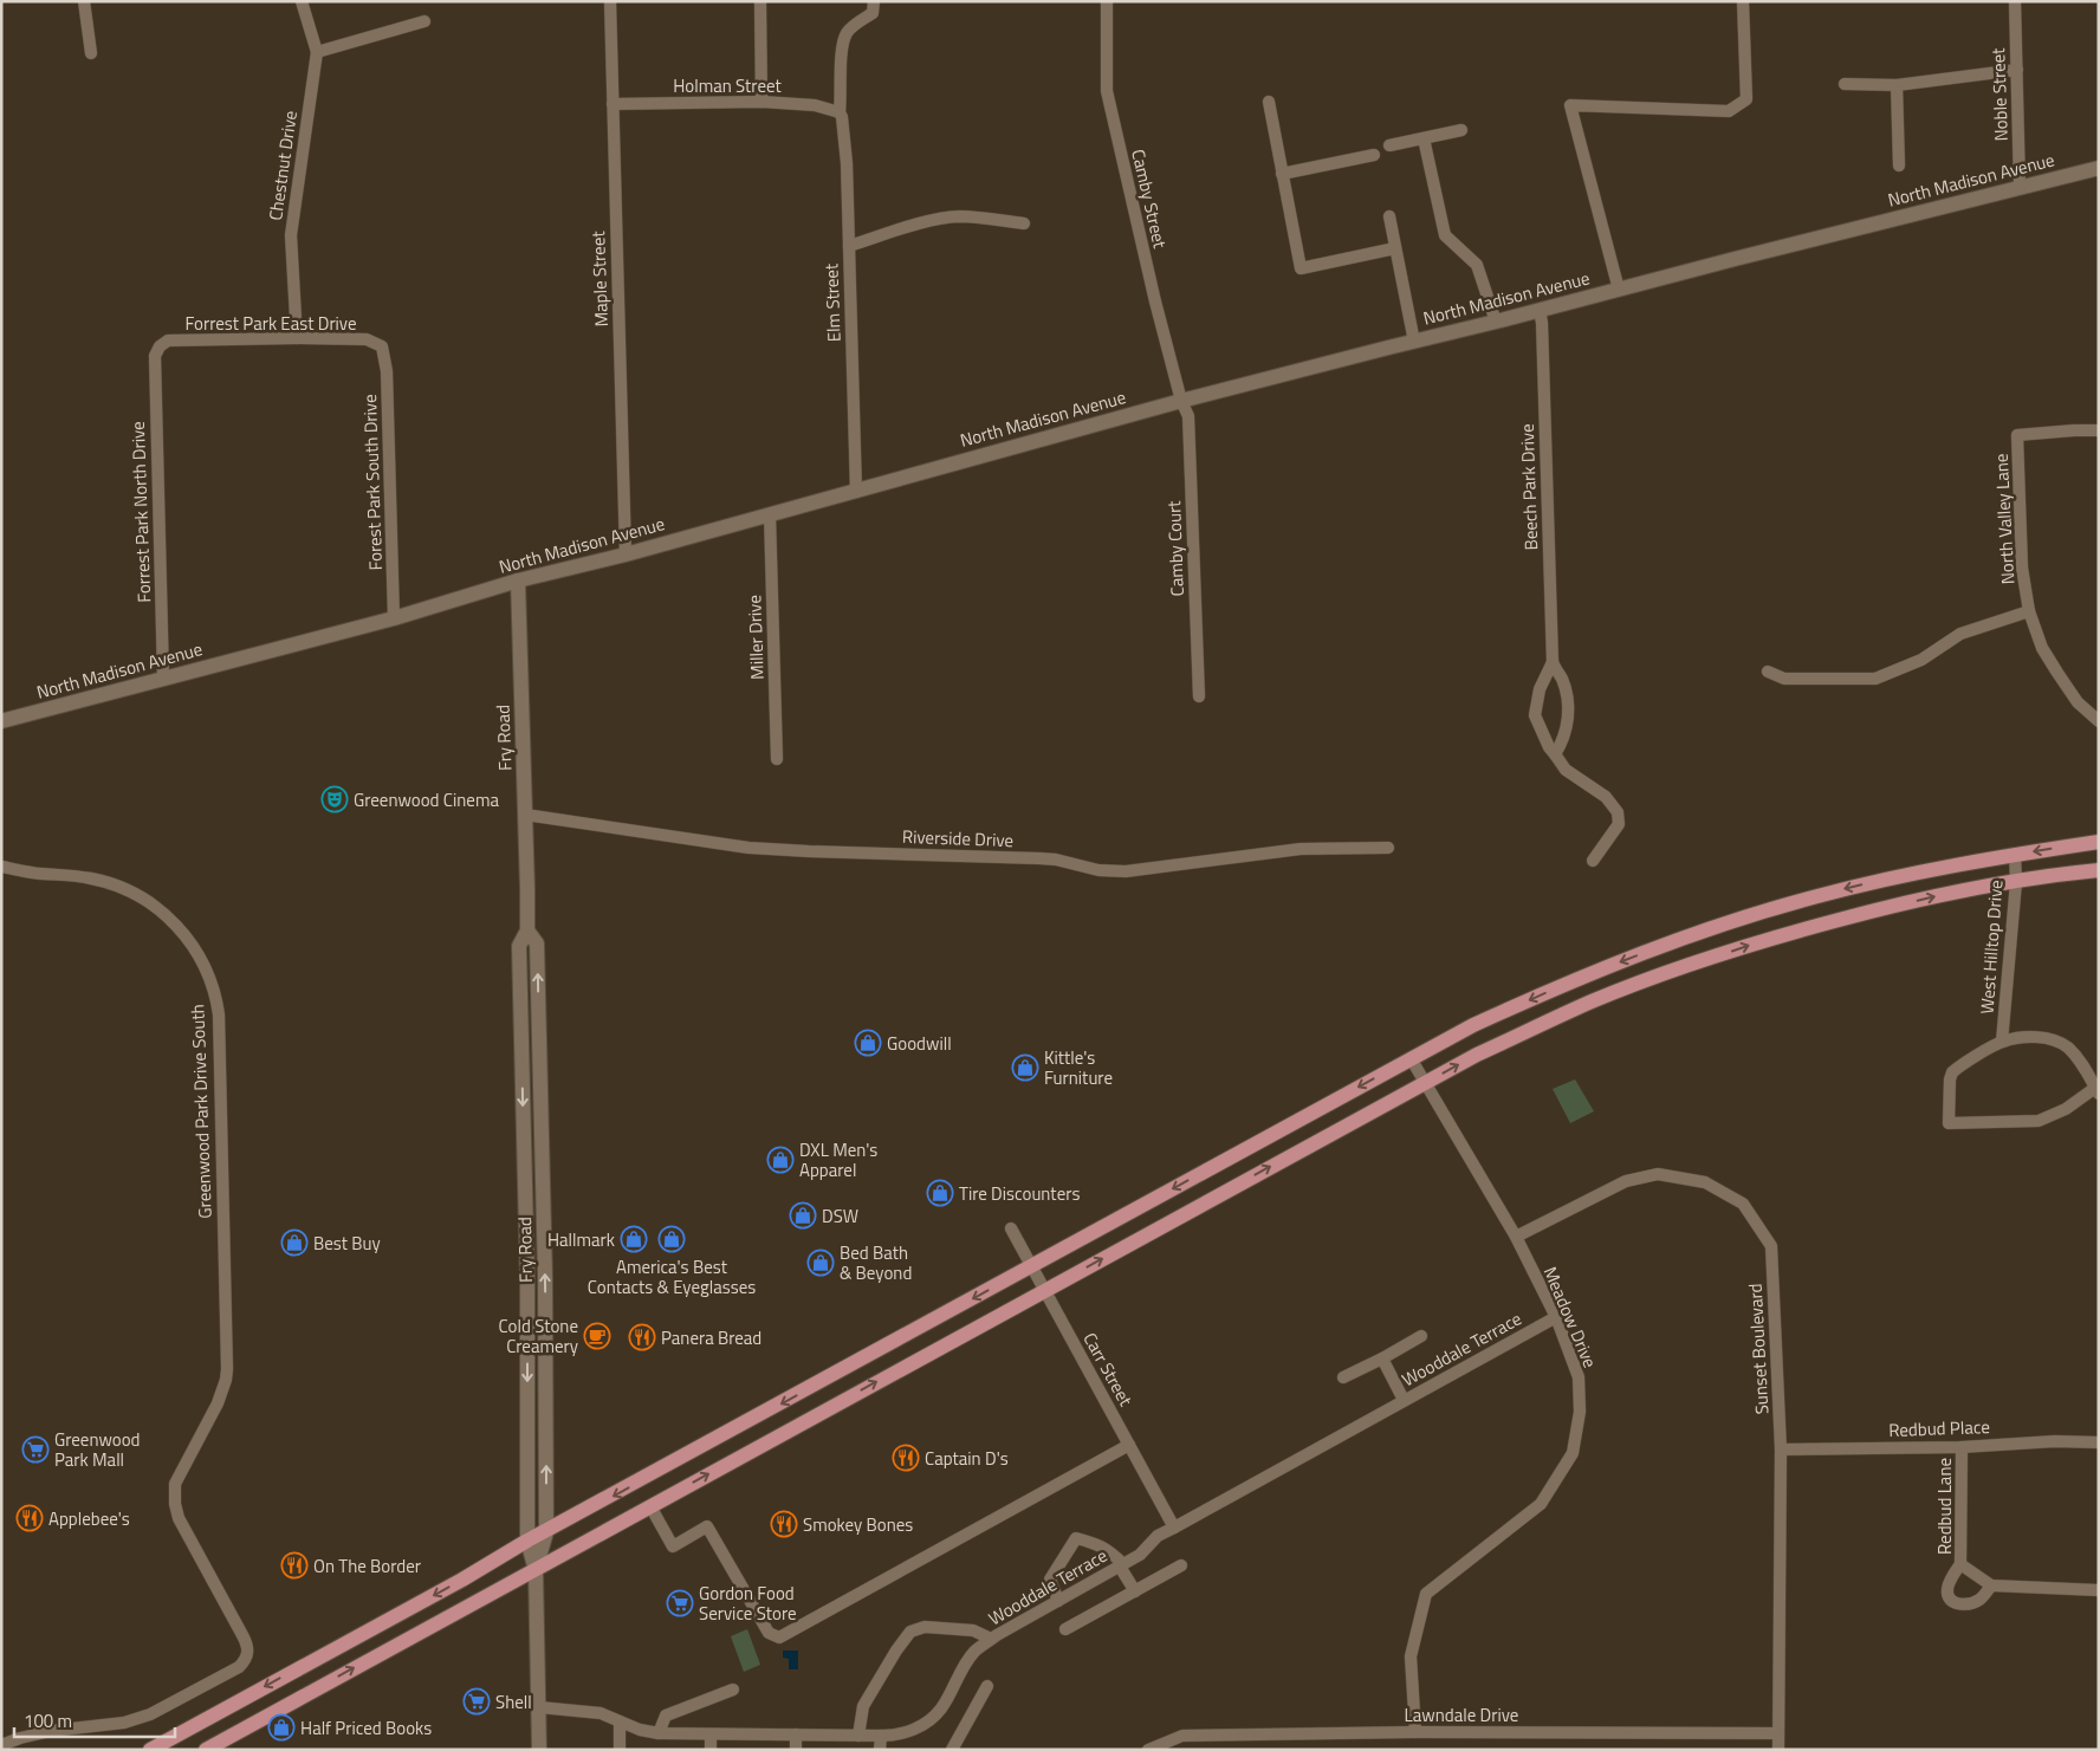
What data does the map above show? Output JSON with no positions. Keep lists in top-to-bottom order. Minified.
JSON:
{"streets":{"main road":["North Madison Avenue","Fry Road"],"street":["Holman Street","Noble Street","Chestnut Drive","Camby Street","Maple Street","Elm Street","Forrest Park East Drive","Forest Park South Drive","Beech Park Drive","Forrest Park North Drive","North Valley Lane","Camby Court","Miller Drive","Riverside Drive","West Hilltop Drive","Greenwood Park Drive South","Meadow Drive","Wooddale Terrace","Sunset Boulevard","Carr Street","Redbud Place","Redbud Lane","Lawndale Drive"]},"crossings":[["Holman Street","Maple Street"],["Holman Street","Elm Street"],["Noble Street","North Madison Avenue"],["Chestnut Drive","Forrest Park East Drive"],["North Madison Avenue","Camby Street"],["North Madison Avenue","Maple Street"],["North Madison Avenue","Elm Street"],["North Madison Avenue","Forest Park South Drive"],["North Madison Avenue","Beech Park Drive"],["North Madison Avenue","Forrest Park North Drive"],["North Madison Avenue","Camby Court"],["North Madison Avenue","Miller Drive"],["North Madison Avenue","Fry Road"],["Camby Street","Camby Court"],["Forrest Park East Drive","Forest Park South Drive"],["Forrest Park East Drive","Forrest Park North Drive"],["Fry Road","Riverside Drive"],["Fry Road","Wooddale Terrace"],["Meadow Drive","Wooddale Terrace"],["Meadow Drive","Sunset Boulevard"],["Meadow Drive","Lawndale Drive"],["Wooddale Terrace","Carr Street"],["Sunset Boulevard","Redbud Place"],["Sunset Boulevard","Lawndale Drive"],["Redbud Place","Redbud Lane"]],"places":{"theatre":["Greenwood Cinema"],"shop":["Goodwill","Kittle's Furniture","DXL Men's Apparel","Tire Discounters","DSW","Hallmark","America's Best Contacts & Eyeglasses","Best Buy","Bed Bath & Beyond","Half Priced Books"],"cafe":["Cold Stone Creamery"],"restaurant":["Panera Bread","Captain D's","Applebee's","Smokey Bones","On The Border"],"supermarket":["Greenwood Park Mall","Gordon Food Service Store","Shell"]},"scale_bar":"100 m"}
